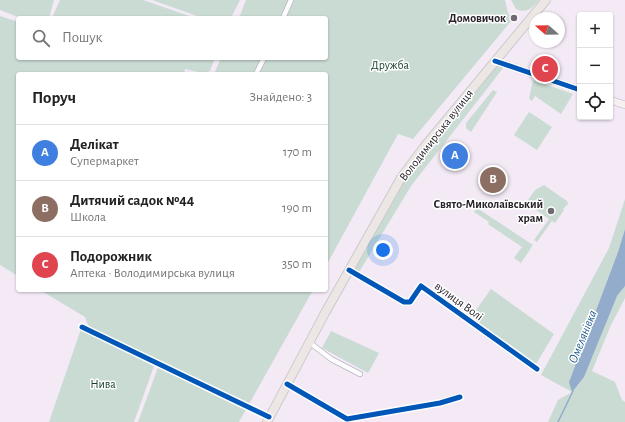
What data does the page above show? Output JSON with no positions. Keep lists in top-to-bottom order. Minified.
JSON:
{"streets":{"main road":["Володимирська вулиця"],"street":["вулиця Волі"]},"crossings":[["Володимирська вулиця","вулиця Волі"]],"water":["Омелянівка"],"parks":["Дружба","Нива"],"places":["Домовичок","Свято-Миколаївський храм"],"north":"left","page":{"map_buttons":["+","−"],"search":"Пошук","pins":["C","A","B"],"heading":["Поруч","Знайдено: 3"],"list":[{"mark":"A","name":"Делікат","note":"Супермаркет","value":"170 m"},{"mark":"B","name":"Дитячий садок №44","note":"Школа","value":"190 m"},{"mark":"C","name":"Подорожник","note":"Аптека · Володимирська вулиця","value":"350 m"}]}}
